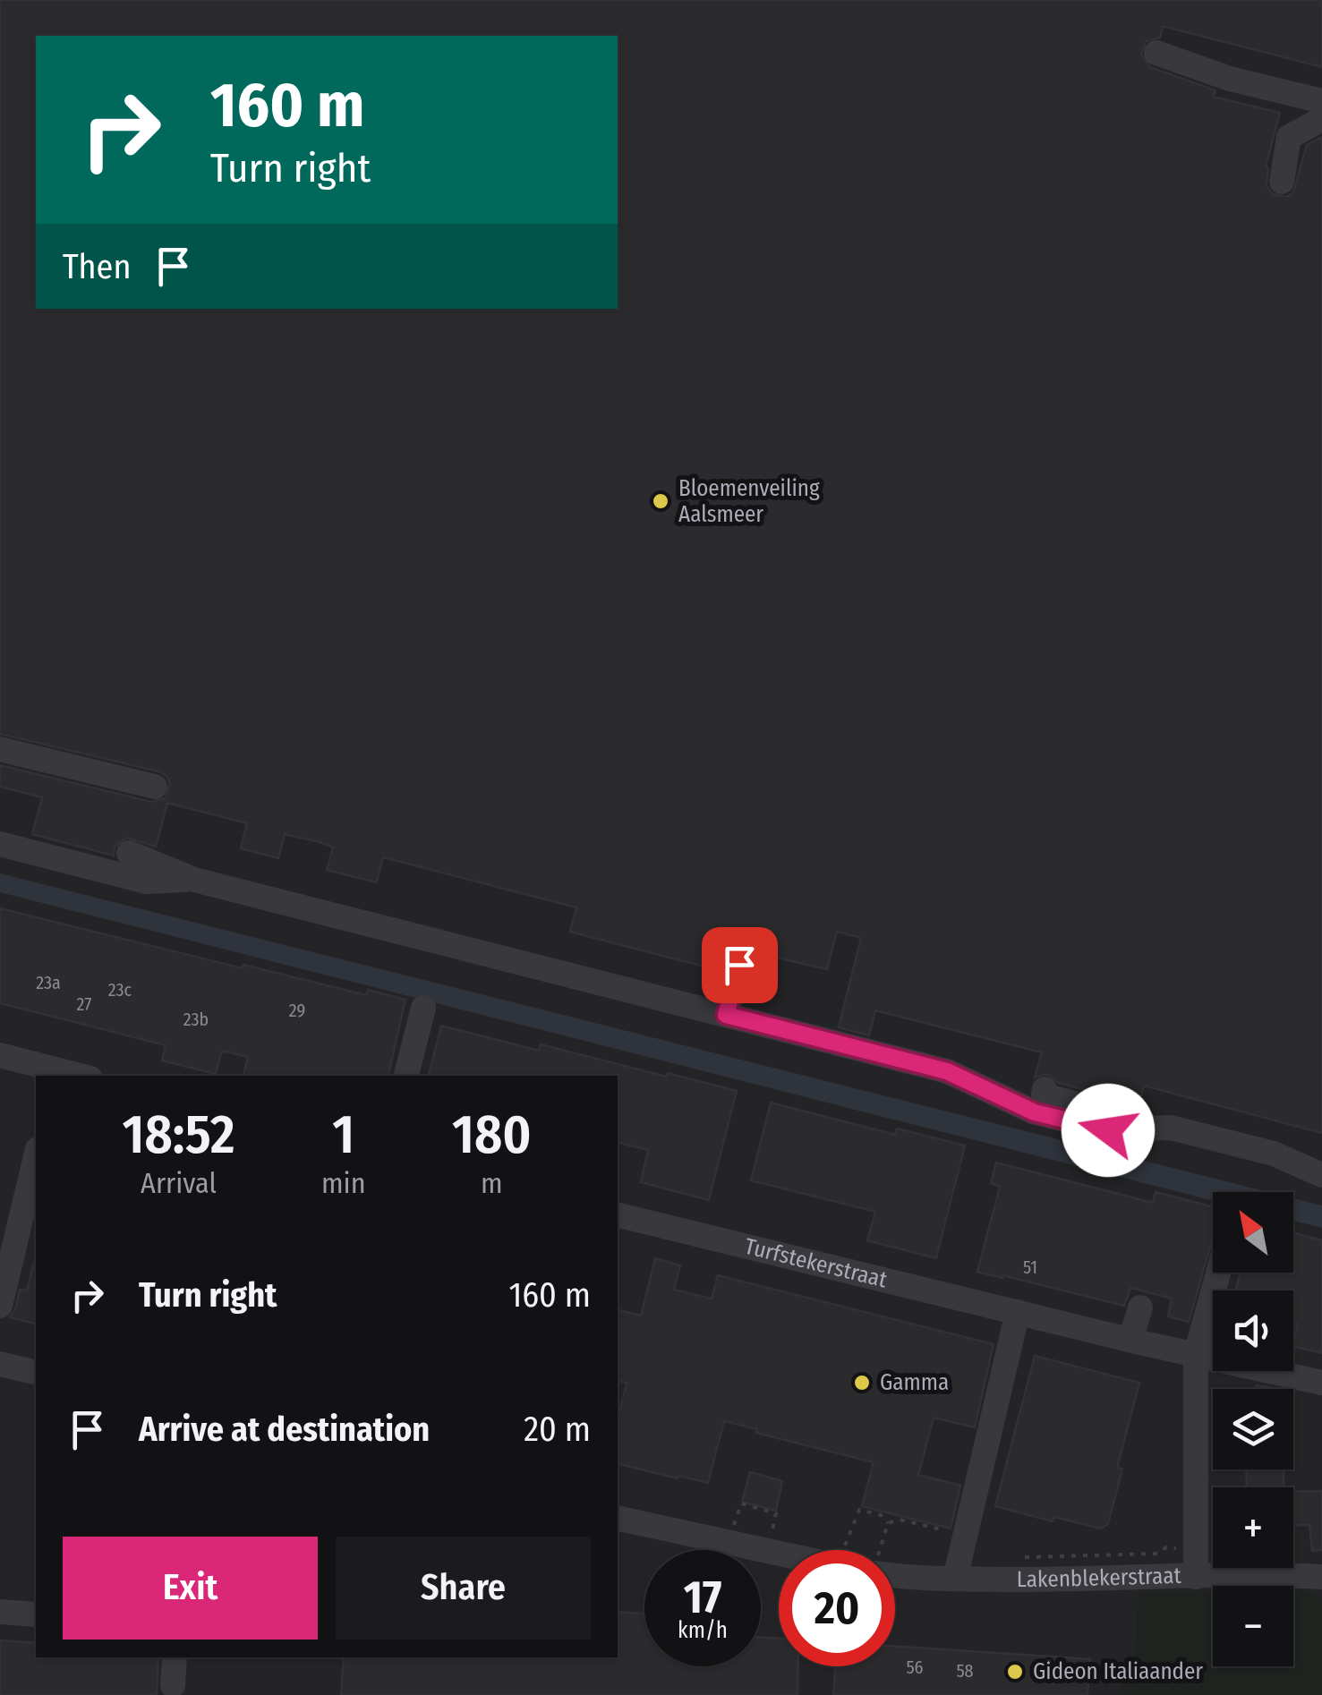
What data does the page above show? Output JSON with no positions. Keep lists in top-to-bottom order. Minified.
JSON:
{"streets":{"street":["Turfstekerstraat","Lakenblekerstraat"]},"places":["Bloemenveiling Aalsmeer","Gamma","Gideon Italiaander"],"house_numbers":["23a","23c","27","29","23b","51","56","58"],"north":"top left","page":{"turn":["160 m","Turn right"],"then":"Then","eta":["18:52","Arrival","1","min","180","m"],"map_buttons":["+","−"],"list":[{"name":"Turn right","value":"160 m"},{"name":"Arrive at destination","value":"20 m"}],"buttons":["Exit","Share"],"speed":"17 km/h","limit":"20"}}
